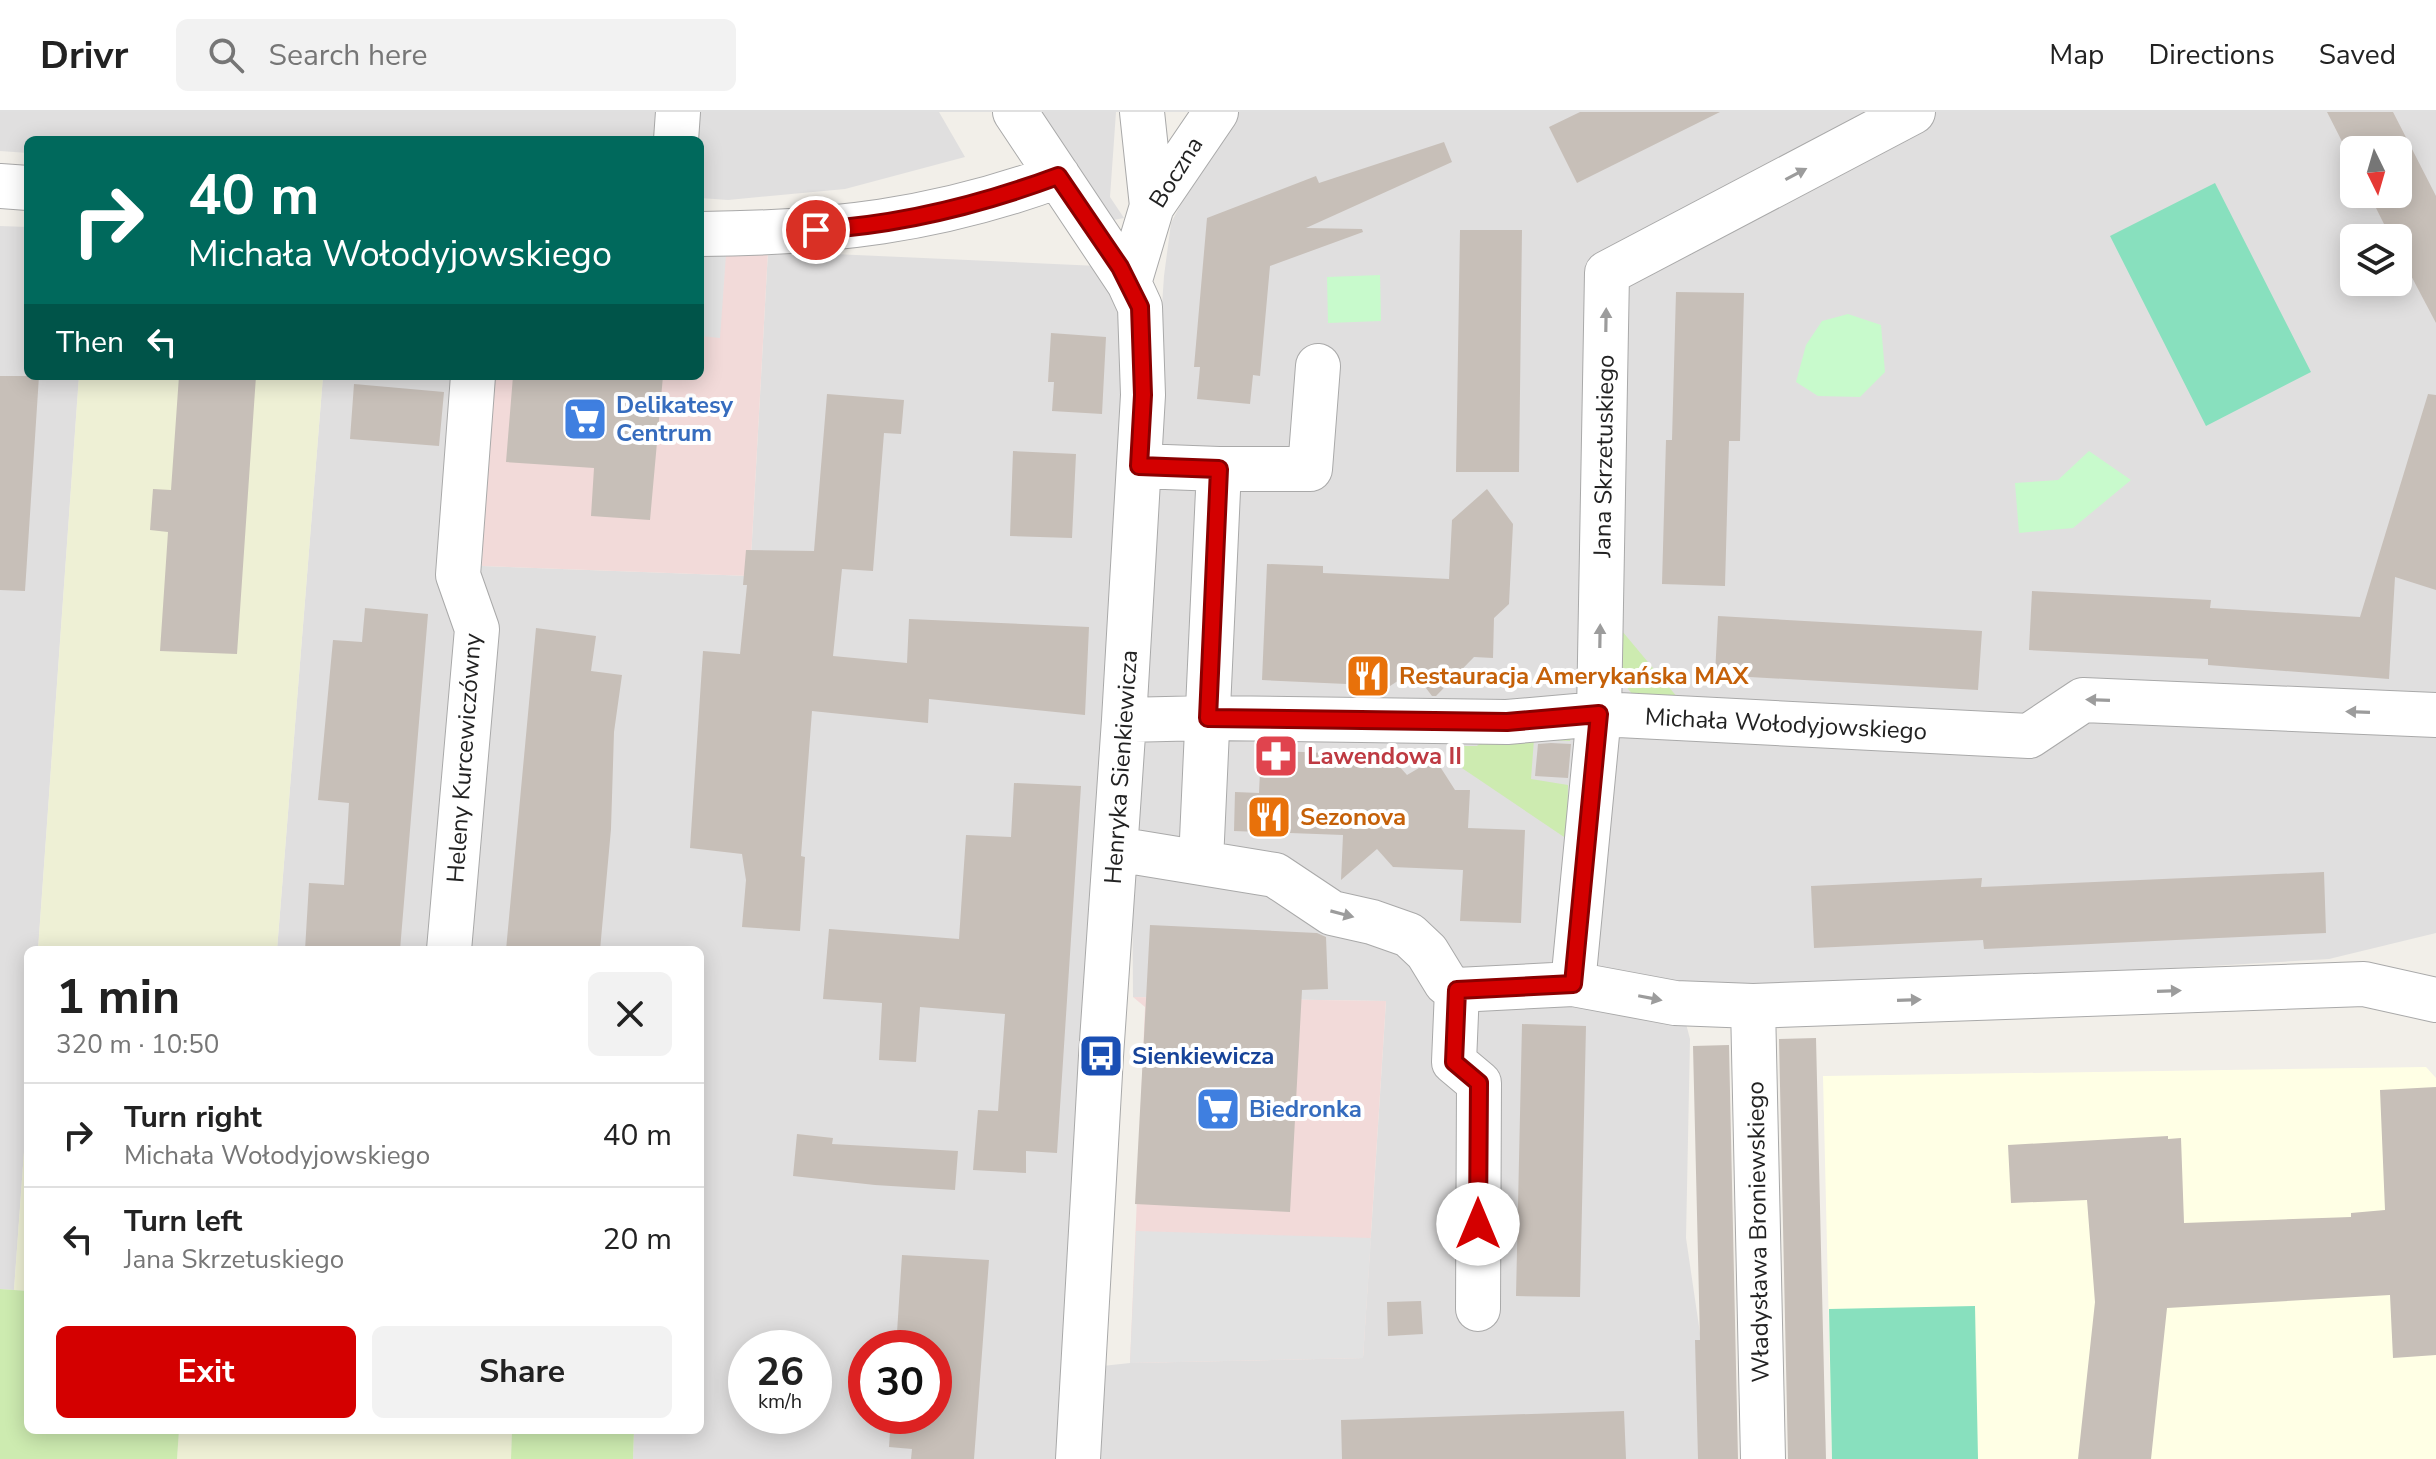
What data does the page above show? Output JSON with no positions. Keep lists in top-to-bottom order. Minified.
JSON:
{"streets":{"street":["Boczna","Jana Skrzetuskiego","Michała Wołodyjowskiego","Heleny Kurcewiczówny","Henryka Sienkiewicza","Władysława Broniewskiego"]},"crossings":[["Boczna","Henryka Sienkiewicza"],["Jana Skrzetuskiego","Michała Wołodyjowskiego"],["Michała Wołodyjowskiego","Henryka Sienkiewicza"]],"places":{"supermarket":["Delikatesy Centrum","Biedronka"],"restaurant":["Restauracja Amerykańska MAX","Sezonova"],"pharmacy":["Lawendowa II"],"bus stop":["Sienkiewicza"]},"north":"bottom","page":{"header":"Drivr","search":"Search here","nav":["Map","Directions","Saved"],"turn":["40 m","Michała Wołodyjowskiego"],"then":"Then","heading":["1 min","320 m · 10:50"],"list":[{"name":"Turn right","note":"Michała Wołodyjowskiego","value":"40 m"},{"name":"Turn left","note":"Jana Skrzetuskiego","value":"20 m"}],"buttons":["Exit","Share"],"speed":"26 km/h","limit":"30"}}
